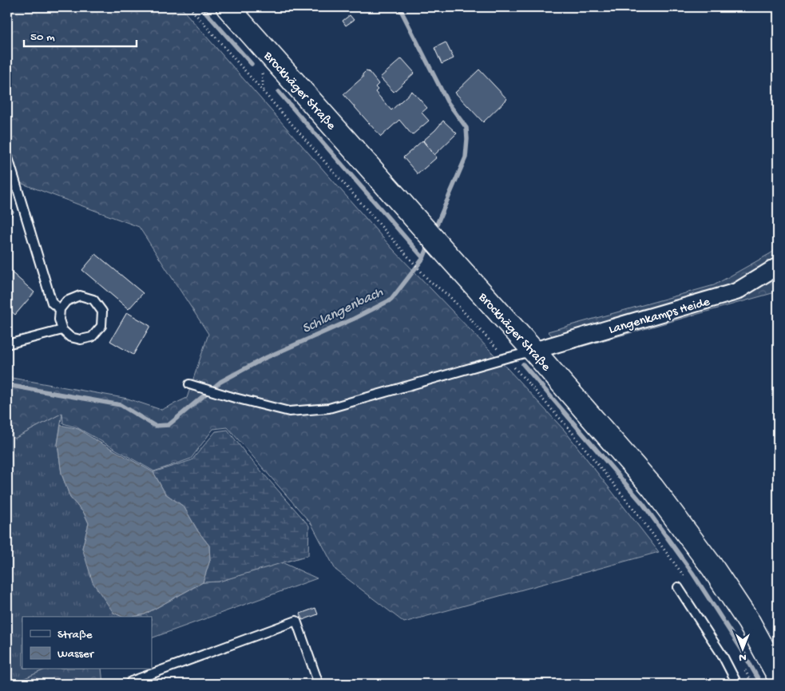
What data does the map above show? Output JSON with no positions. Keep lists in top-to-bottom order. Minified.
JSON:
{"streets":{"main road":["Brockhäger Straße"],"street":["Langenkamps Heide"]},"crossings":[["Brockhäger Straße","Langenkamps Heide"]],"water":["Schlangenbach"],"legend":["Straße","Wasser"],"scale_bar":"50 m","north":"bottom"}
